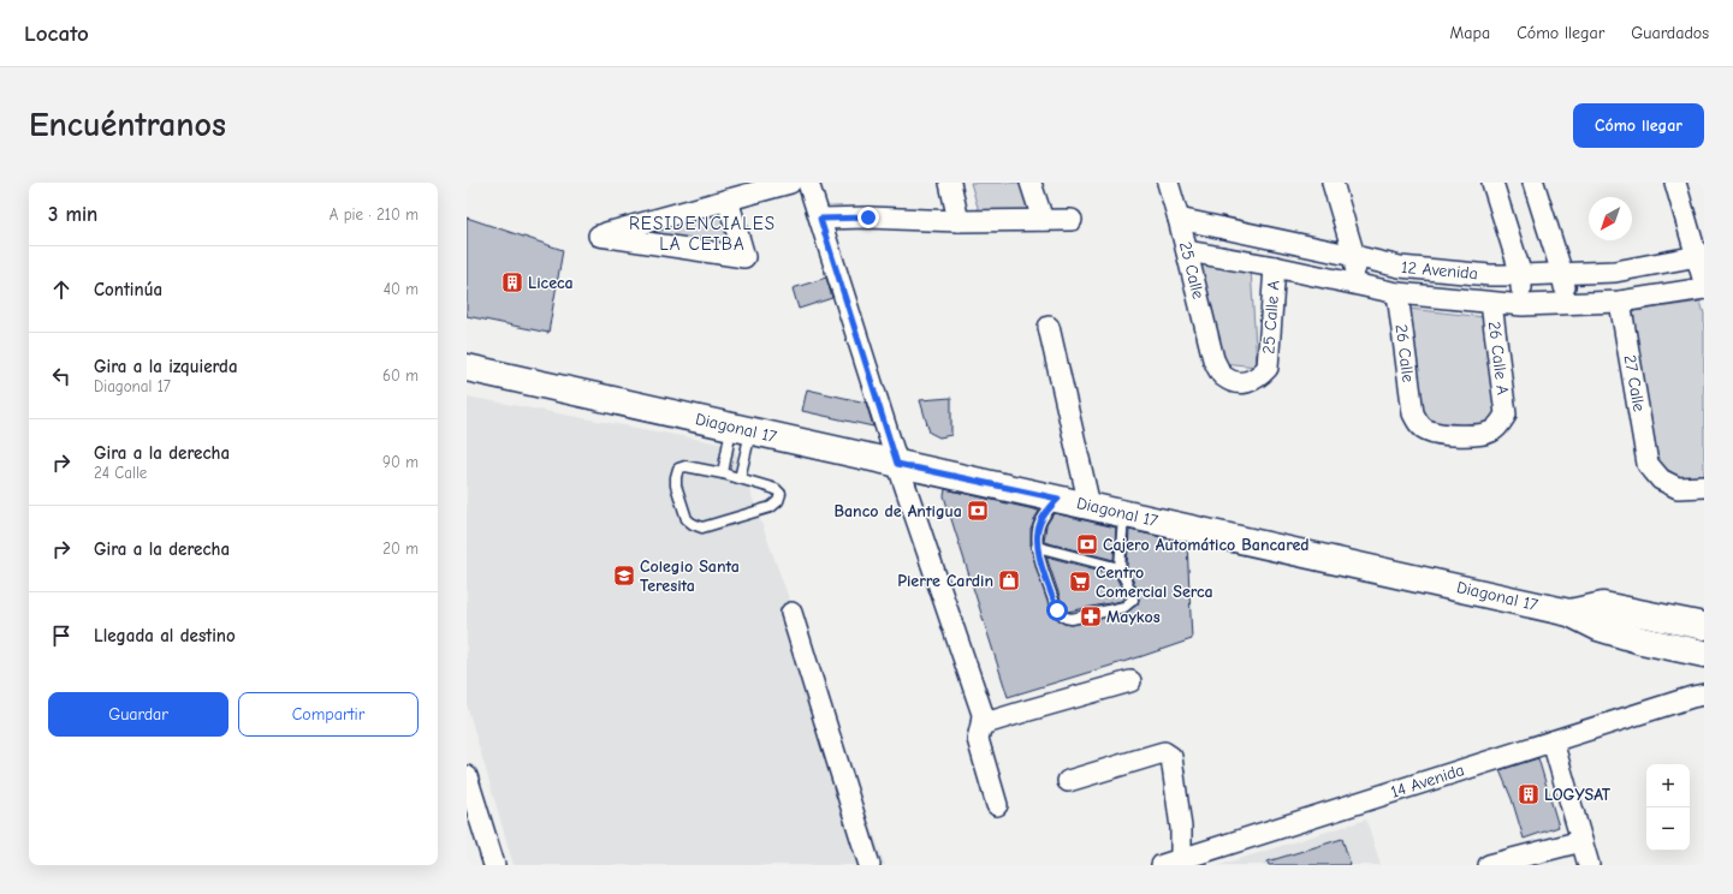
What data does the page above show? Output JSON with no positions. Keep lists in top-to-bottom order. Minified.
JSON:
{"streets":{"main road":["Diagonal 17"],"street":["25 Calle","12 Avenida","25 Calle A","26 Calle","26 Calle A","27 Calle","14 Avenida"]},"crossings":[["25 Calle","12 Avenida"],["25 Calle","25 Calle A"],["12 Avenida","25 Calle A"],["12 Avenida","26 Calle"],["12 Avenida","26 Calle A"],["12 Avenida","27 Calle"],["26 Calle","26 Calle A"]],"districts":["RESIDENCIALES LA CEIBA"],"places":{"building":["Liceca","LOGYSAT"],"bank":["Banco de Antigua","Cajero Automático Bancared"],"school or university":["Colegio Santa Teresita"],"shop":["Pierre Cardin"],"supermarket":["Centro Comercial Serca"],"pharmacy":["Maykos"]},"north":"bottom left","page":{"header":"Locato","nav":["Mapa","Cómo llegar","Guardados"],"buttons":["Cómo llegar",["Guardar","Compartir"]],"title":"Encuéntranos","heading":["3 min","A pie · 210 m"],"list":[["Continúa","40 m"],["Gira a la izquierda","Diagonal 17","60 m"],["Gira a la derecha","24 Calle","90 m"],["Gira a la derecha","20 m"],"Llegada al destino"],"map_buttons":["+","−"]}}
